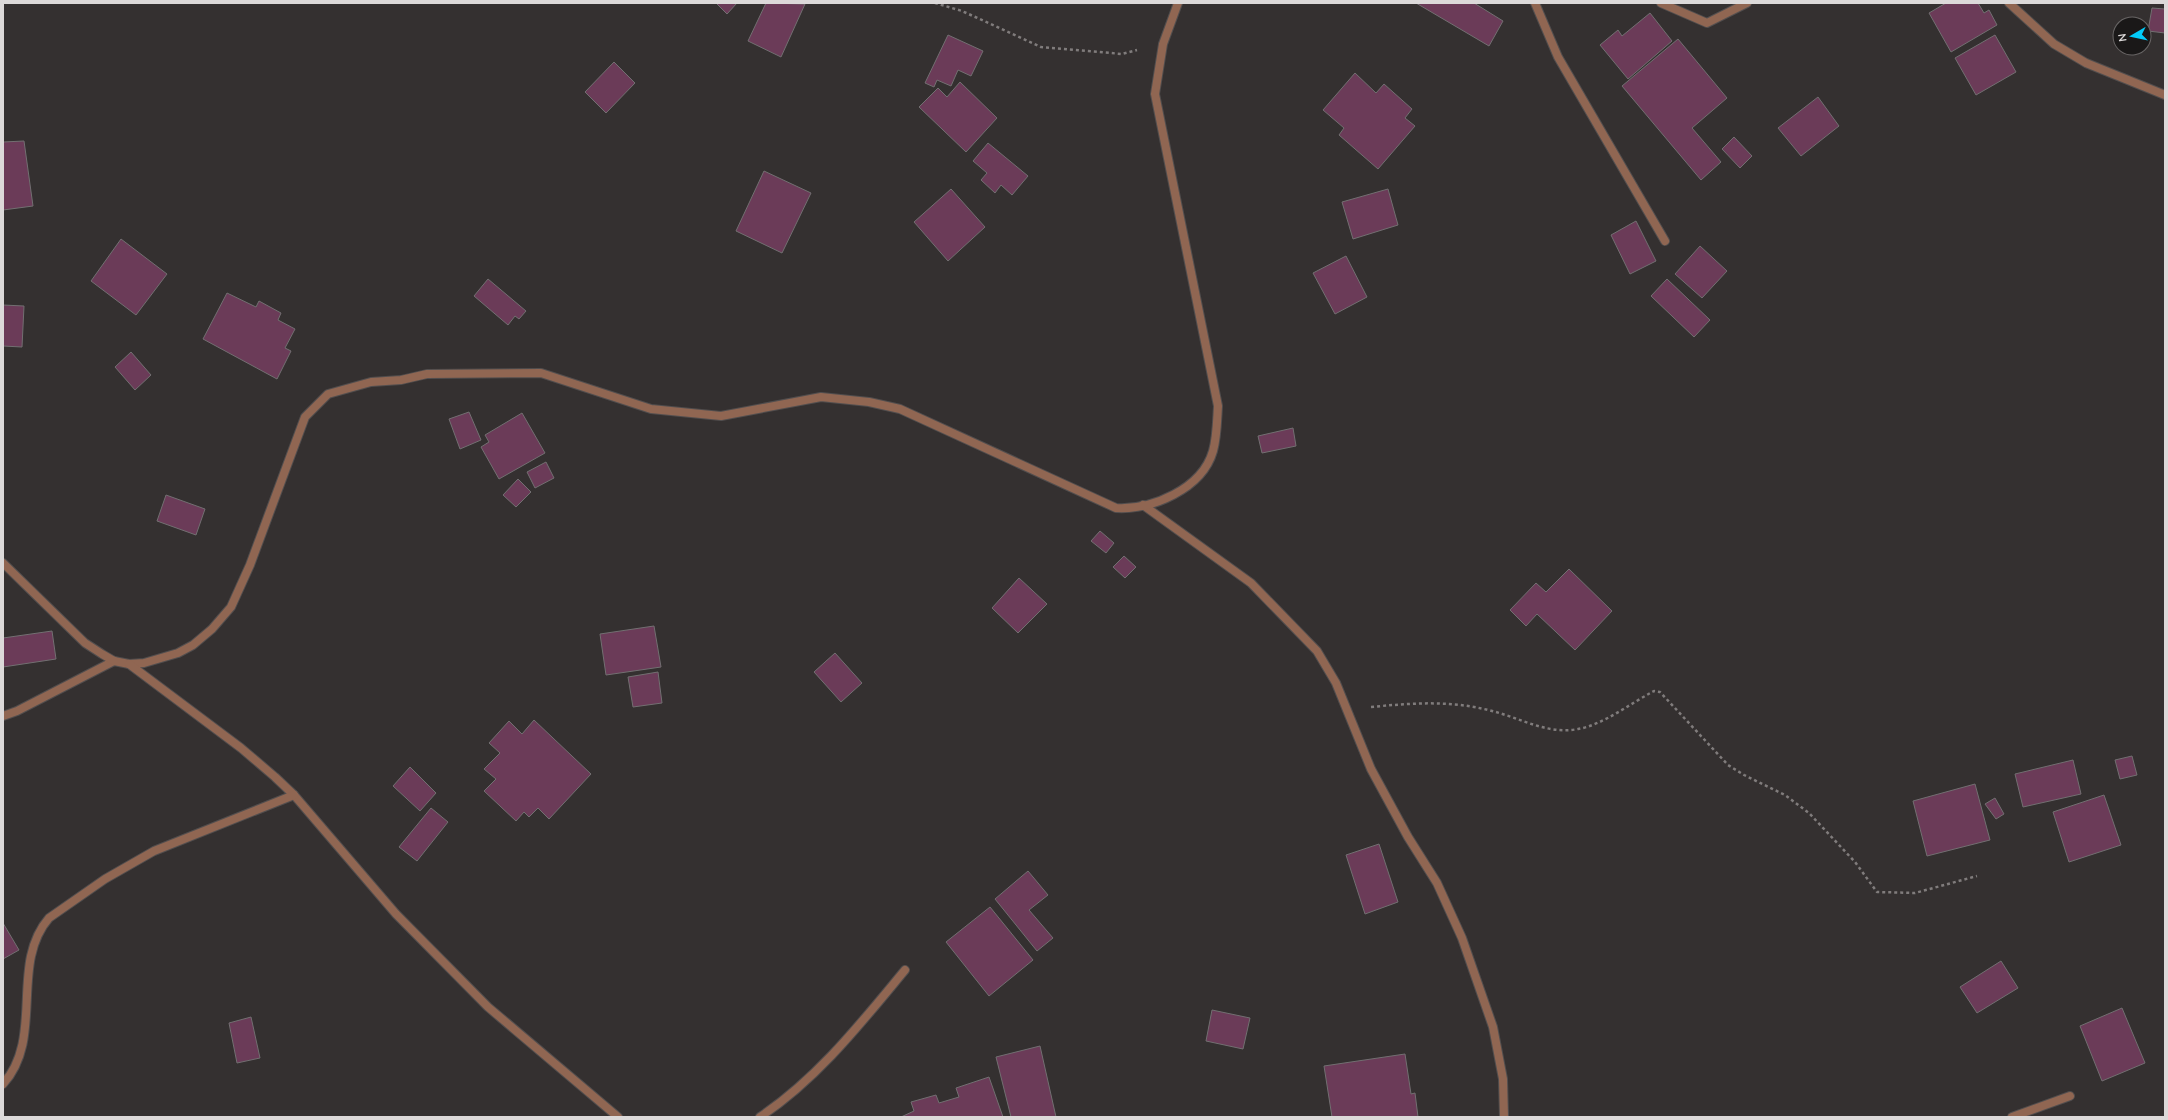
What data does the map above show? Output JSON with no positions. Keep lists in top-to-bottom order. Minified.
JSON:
{"north":"left"}
